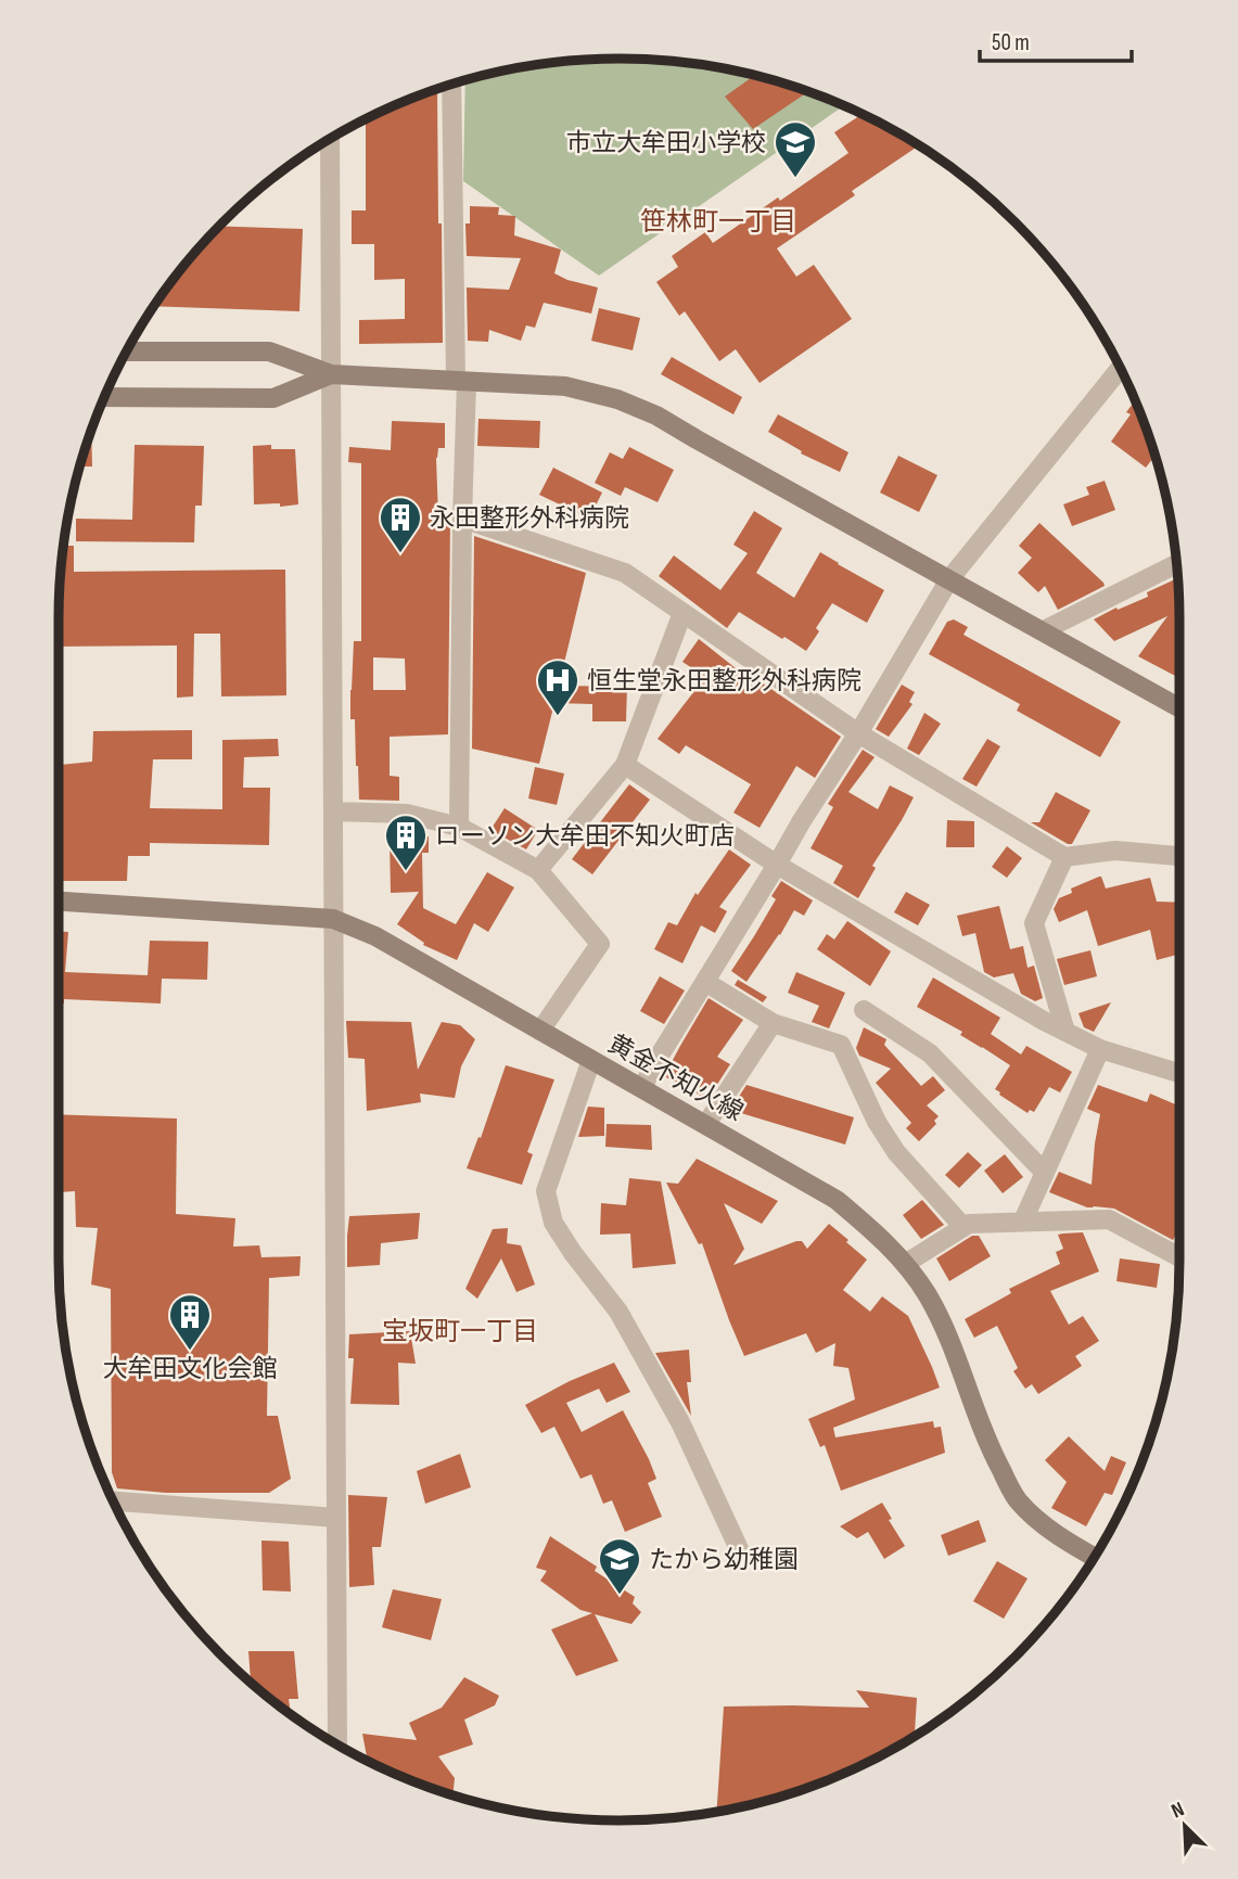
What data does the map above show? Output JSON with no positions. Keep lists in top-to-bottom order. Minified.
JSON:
{"streets":{"street":["黄金不知火線"]},"districts":["笹林町一丁目","宝坂町一丁目"],"places":{"school or university":["市立大牟田小学校","たから幼稚園"],"building":["永田整形外科病院","ローソン大牟田不知火町店","大牟田文化会館"],"hospital":["恒生堂永田整形外科病院"]},"scale_bar":"50 m","north":"top left"}
